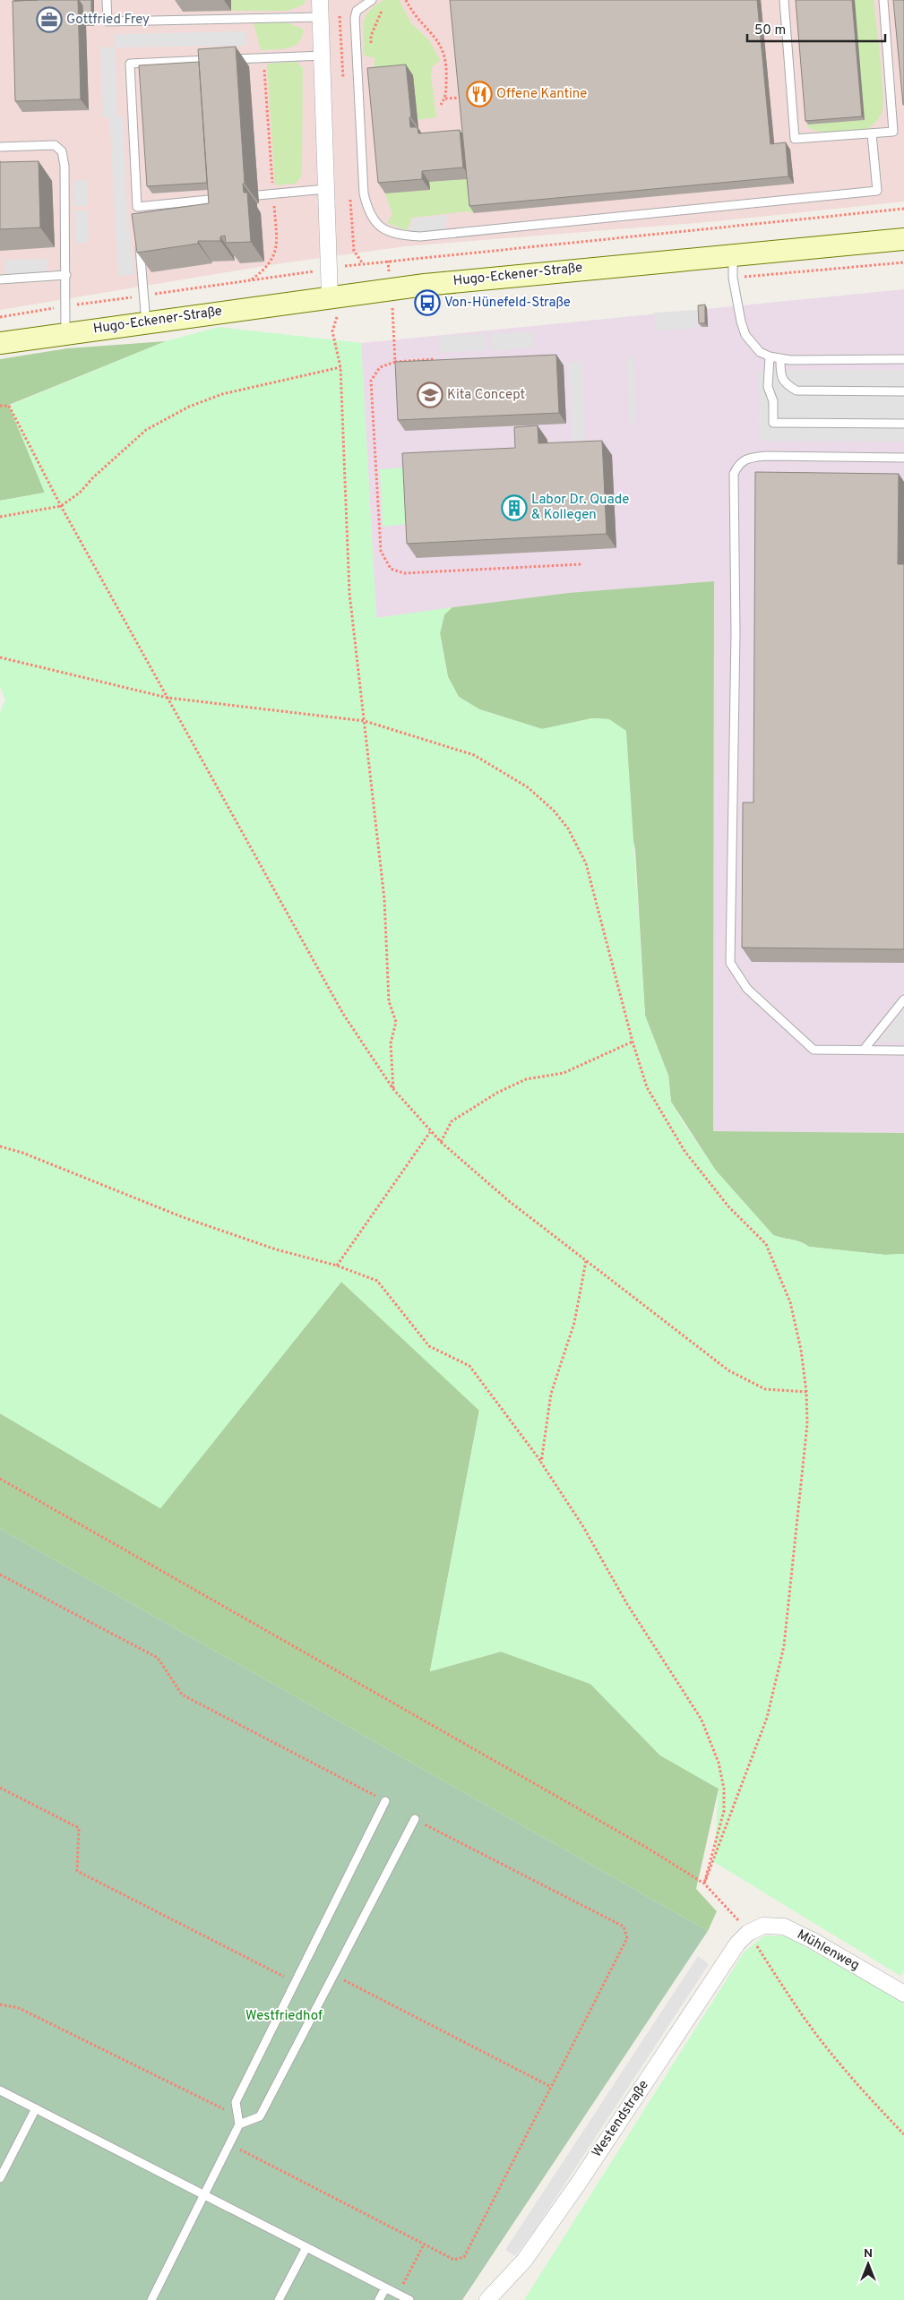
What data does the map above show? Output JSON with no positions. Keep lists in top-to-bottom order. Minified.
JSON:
{"streets":{"main road":["Hugo-Eckener-Straße"],"street":["Mühlenweg","Westendstraße"]},"crossings":[["Mühlenweg","Westendstraße"]],"parks":["Westfriedhof"],"places":{"office":["Gottfried Frey"],"restaurant":["Offene Kantine"],"bus stop":["Von-Hünefeld-Straße"],"school or university":["Kita Concept"],"building":["Labor Dr. Quade & Kollegen"]},"scale_bar":"50 m","north":"top"}
